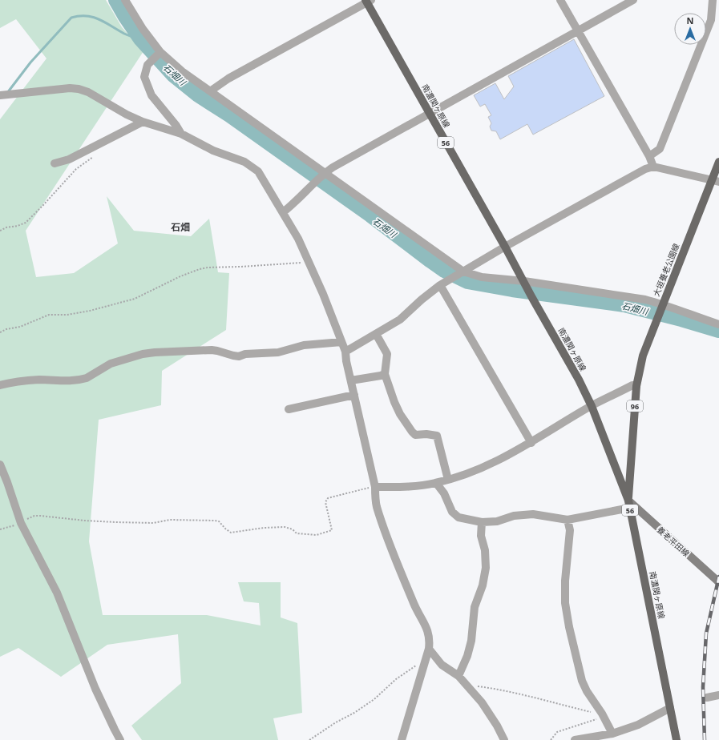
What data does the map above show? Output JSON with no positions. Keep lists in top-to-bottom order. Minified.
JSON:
{"streets":{"main road":["南濃関ヶ原線","56","大垣養老公園線","96","養老平田線"]},"crossings":[["南濃関ヶ原線","大垣養老公園線"],["南濃関ヶ原線","養老平田線"],["大垣養老公園線","養老平田線"]],"districts":["石畑"],"water":["石畑川"],"north":"top"}
